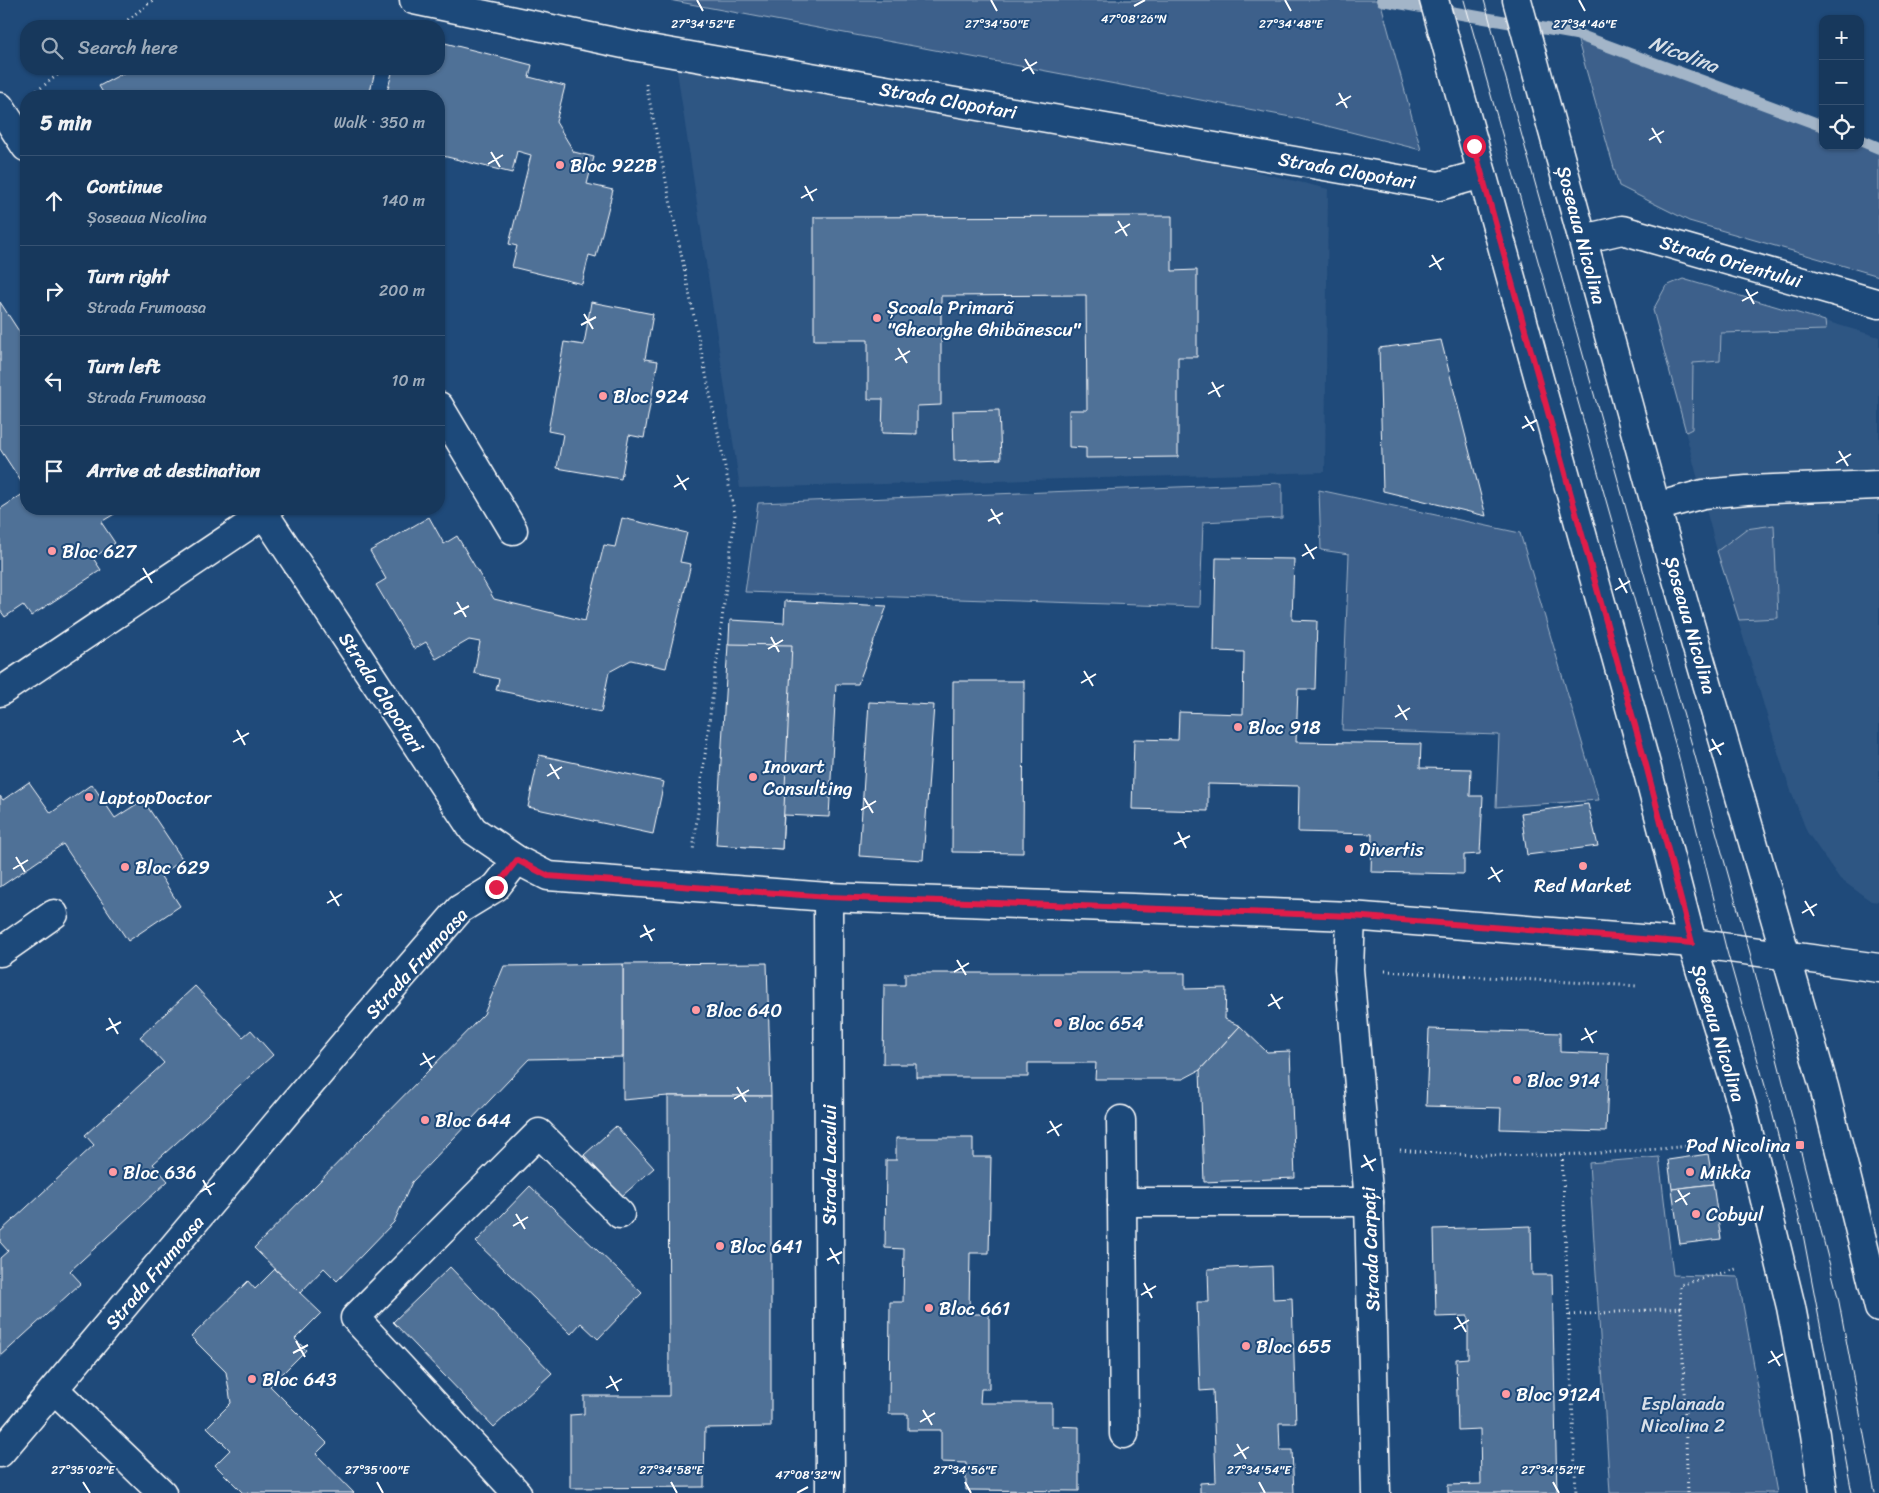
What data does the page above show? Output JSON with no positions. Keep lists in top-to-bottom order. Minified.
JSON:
{"streets":{"street":["Strada Clopotari","Șoseaua Nicolina","Strada Orientului","Strada Frumoasa","Strada Lacului","Strada Carpați"]},"crossings":[["Strada Clopotari","Șoseaua Nicolina"],["Strada Clopotari","Strada Frumoasa"],["Șoseaua Nicolina","Strada Orientului"]],"water":["Nicolina"],"parks":["Esplanada Nicolina 2"],"places":{"other":["Bloc 922B","Școala Primară \"Gheorghe Ghibănescu\"","Bloc 924","Bloc 627","Bloc 918","Inovart Consulting","LaptopDoctor","Divertis","Red Market","Bloc 629","Bloc 640","Bloc 654","Bloc 914","Bloc 644","Bloc 636","Mikka","Cobyul","Bloc 641","Bloc 661","Bloc 655","Bloc 643","Bloc 912A"],"transit":["Pod Nicolina"]},"page":{"map_buttons":["+","−"],"search":"Search here","heading":["5 min","Walk · 350 m"],"list":[["Continue","Șoseaua Nicolina","140 m"],["Turn right","Strada Frumoasa","200 m"],["Turn left","Strada Frumoasa","10 m"],"Arrive at destination"]},"coordinates":["47°08'26\"N","27°34'46\"E","27°34'52\"E","27°34'50\"E","27°34'48\"E","27°35'02\"E","27°35'00\"E","27°34'58\"E","27°34'56\"E","27°34'54\"E","47°08'32\"N"]}
